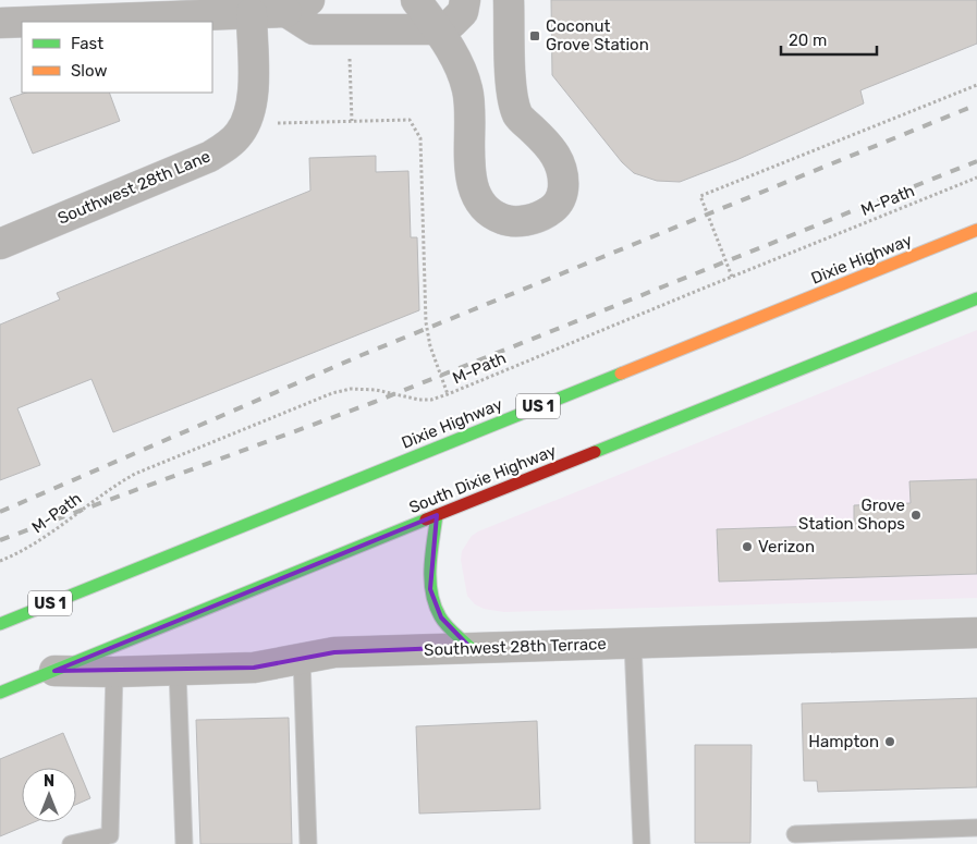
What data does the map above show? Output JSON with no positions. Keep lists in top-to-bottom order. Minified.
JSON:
{"streets":{"highway":["Dixie Highway","US 1","South Dixie Highway"],"street":["Southwest 28th Lane","Southwest 28th Terrace"],"path":["M-Path"]},"crossings":[["South Dixie Highway","Southwest 28th Terrace"]],"places":{"transit":["Coconut Grove Station"],"other":["Grove Station Shops","Verizon","Hampton"]},"legend":["Fast","Slow"],"scale_bar":"20 m","north":"top"}
